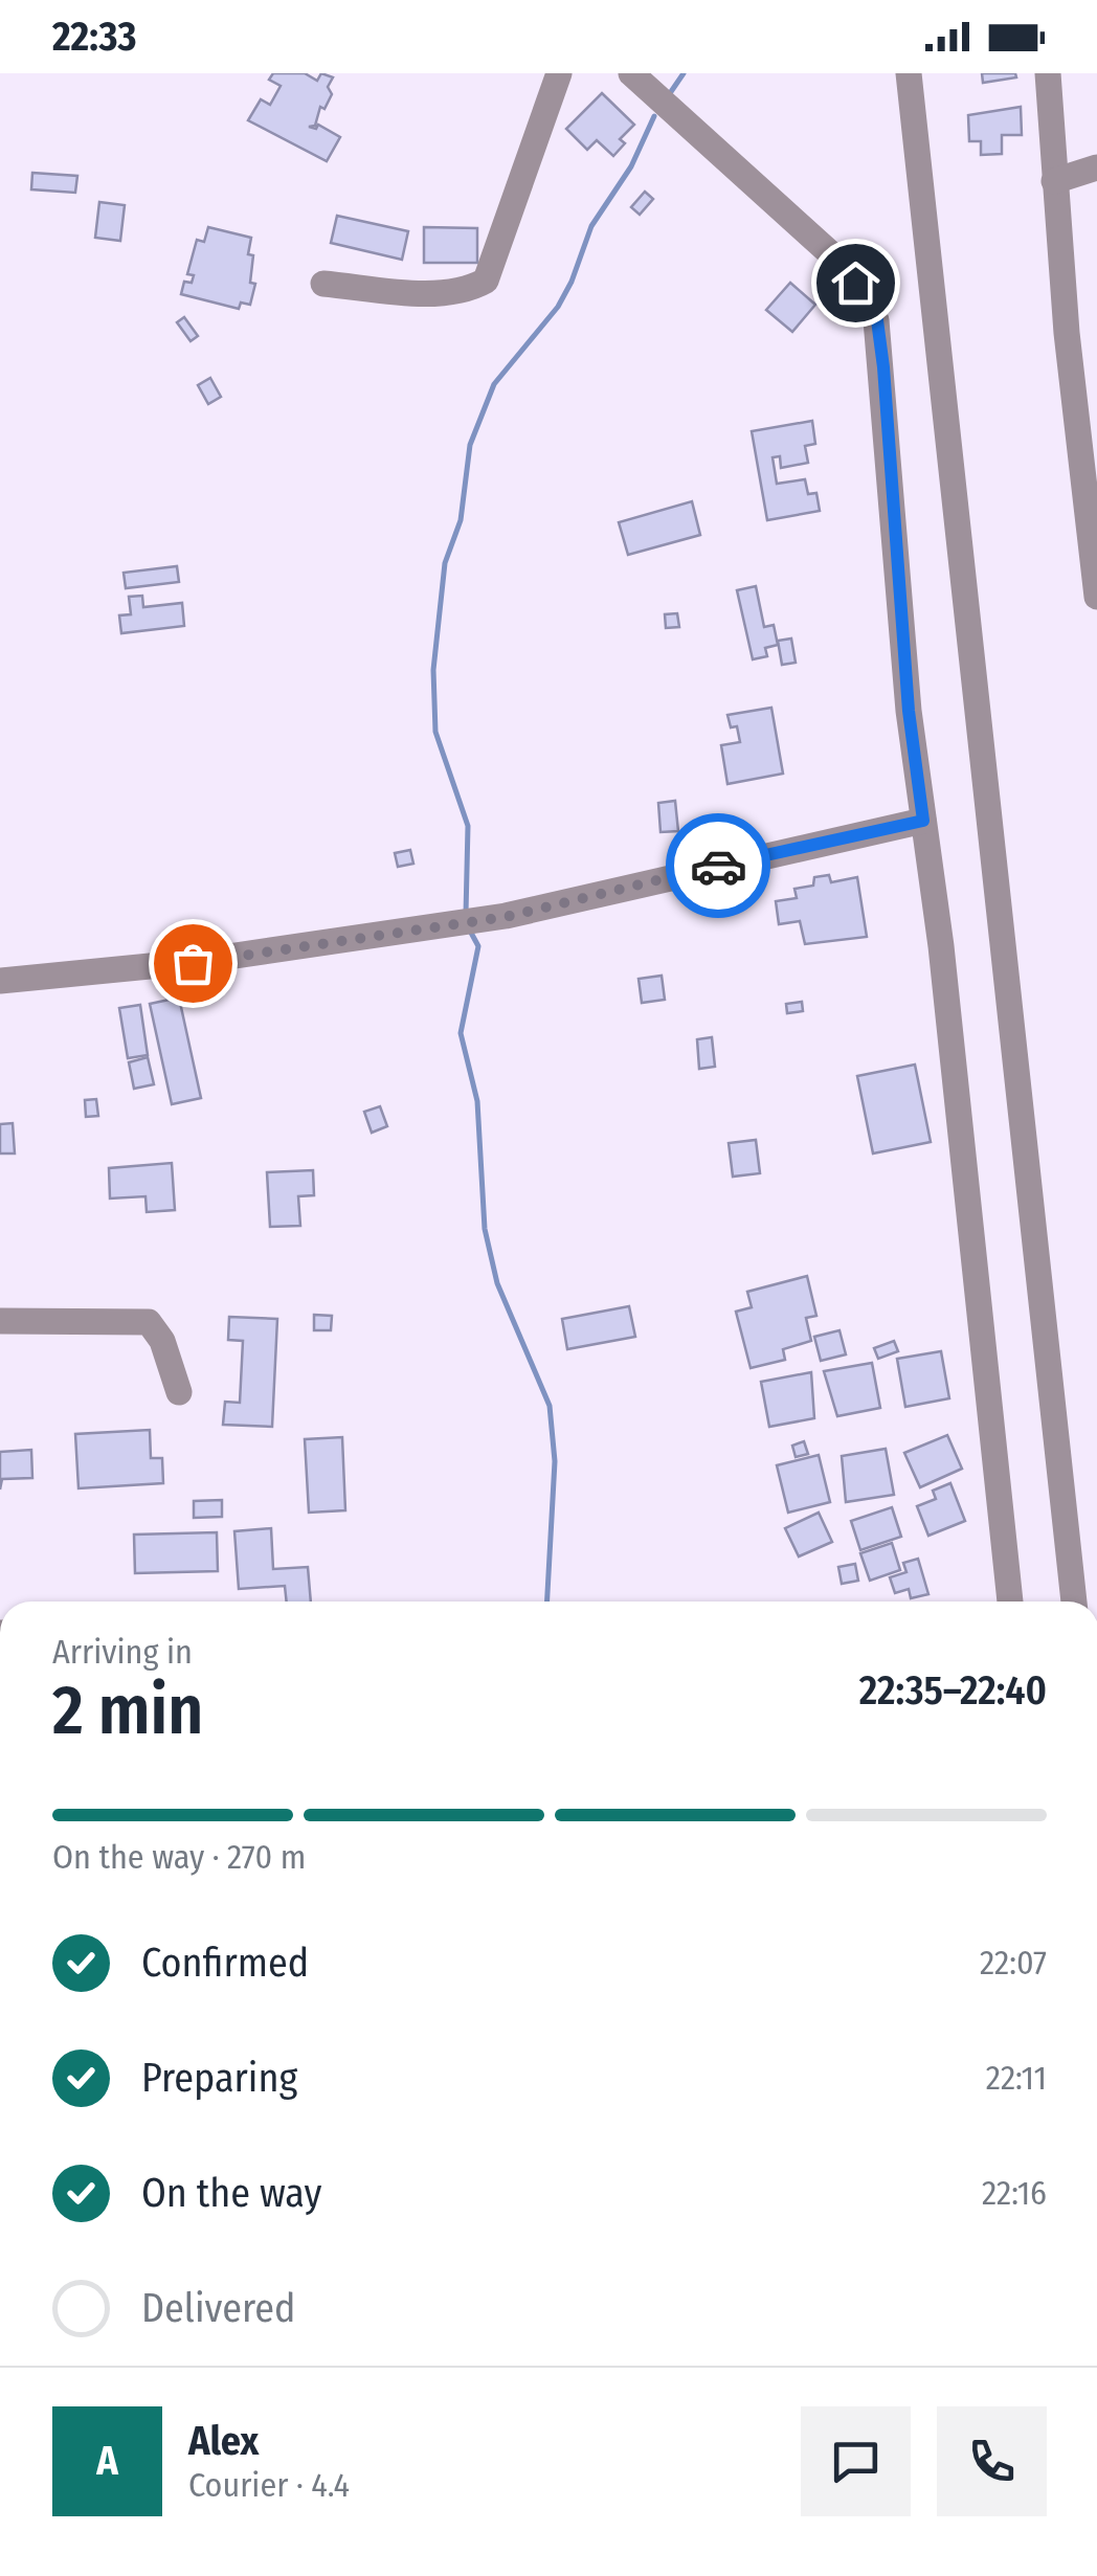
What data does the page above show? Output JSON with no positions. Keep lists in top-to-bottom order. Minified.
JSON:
{"page":{"status":"22:33","heading":["2 min","Arriving in","22:35–22:40"],"panel":["Alex","Courier · 4.4"],"bar":"On the way · 270 m","list":[["Confirmed","22:07"],["Preparing","22:11"],["On the way","22:16"],"Delivered"],"round":"A"}}
